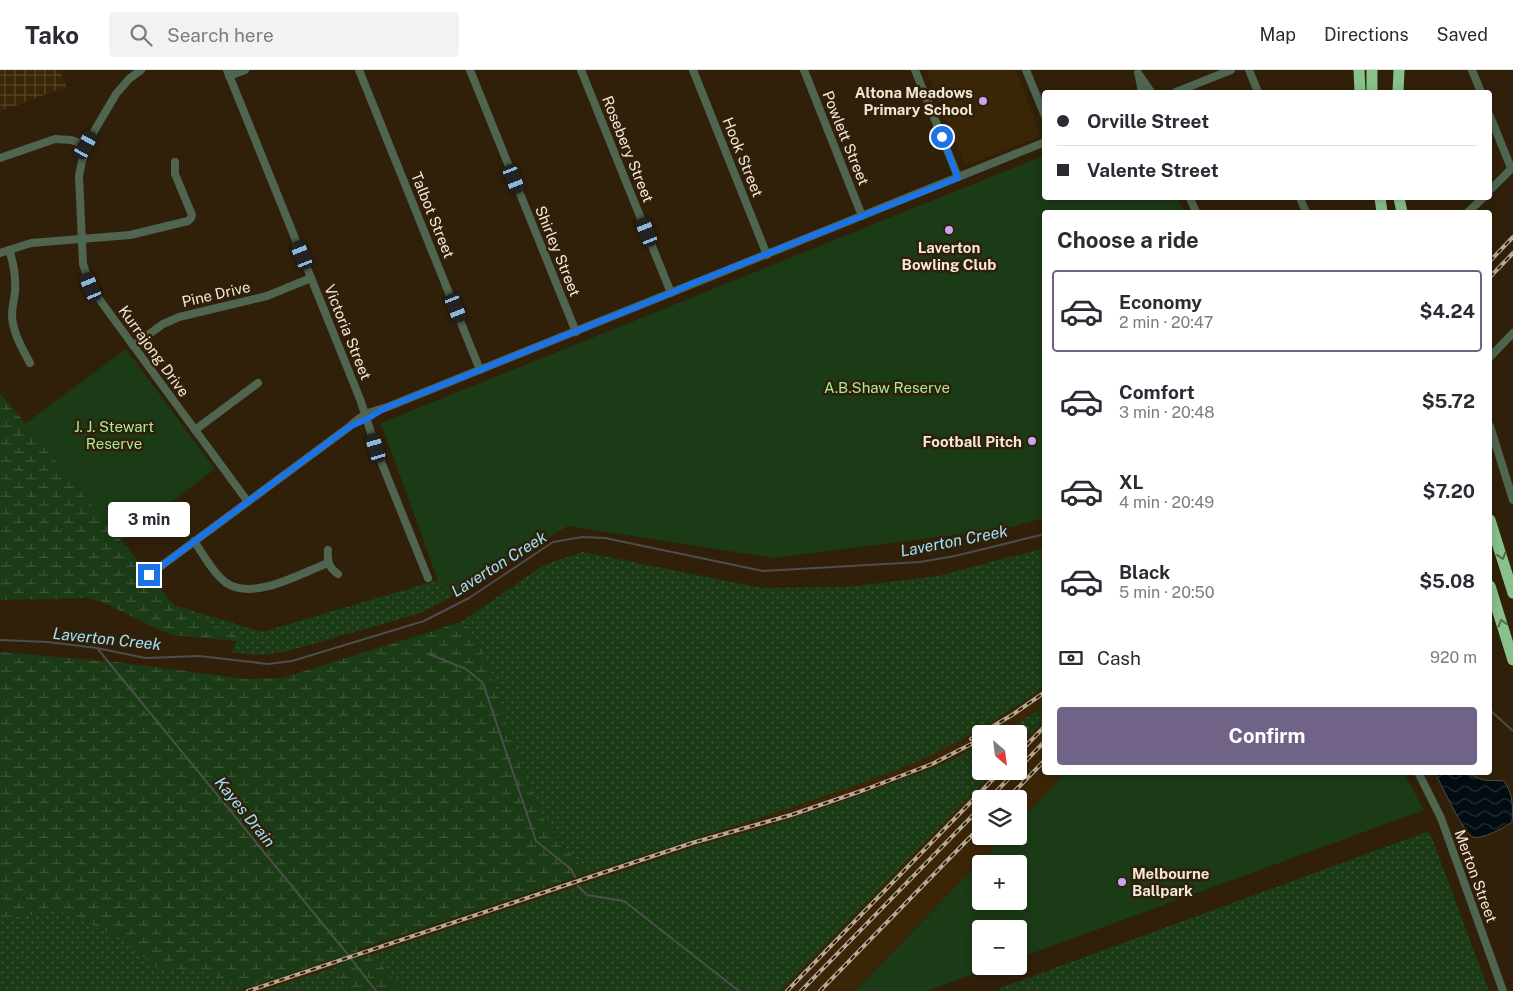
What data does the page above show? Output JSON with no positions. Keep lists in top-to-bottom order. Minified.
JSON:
{"streets":{"street":["Powlett Street","Rosebery Street","Hook Street","Talbot Street","Shirley Street","Pine Drive","Victoria Street","Kurrajong Drive","Merton Street"]},"crossings":[["Pine Drive","Victoria Street"],["Pine Drive","Kurrajong Drive"]],"water":["Laverton Creek","Kayes Drain"],"parks":["A.B.Shaw Reserve","J. J. Stewart Reserve"],"places":["Altona Meadows Primary School","Laverton Bowling Club","Football Pitch","Melbourne Ballpark"],"north":"bottom right","page":{"header":"Tako","search":"Search here","nav":["Map","Directions","Saved"],"banner":["Orville Street","Valente Street"],"heading":"Choose a ride","list":[{"name":"Economy","note":"2 min · 20:47","value":"$4.24"},{"name":"Comfort","note":"3 min · 20:48","value":"$5.72"},{"name":"XL","note":"4 min · 20:49","value":"$7.20"},{"name":"Black","note":"5 min · 20:50","value":"$5.08"}],"bubble":"3 min","pay":["Cash","920 m"],"buttons":"Confirm","map_buttons":["+","−"]}}
